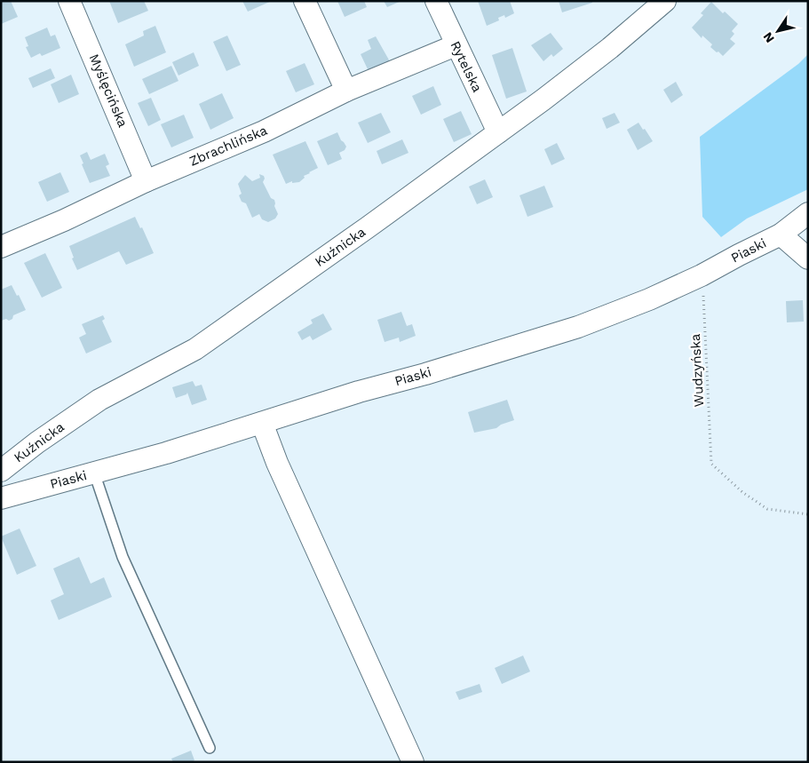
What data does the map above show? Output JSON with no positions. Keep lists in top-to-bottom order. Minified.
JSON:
{"streets":{"street":["Rytelska","Myślęcińska","Zbrachlińska","Kuźnicka","Piaski"],"path":["Wudzyńska"]},"crossings":[["Rytelska","Zbrachlińska"],["Rytelska","Kuźnicka"],["Myślęcińska","Zbrachlińska"],["Piaski","Wudzyńska"]],"north":"bottom left"}
